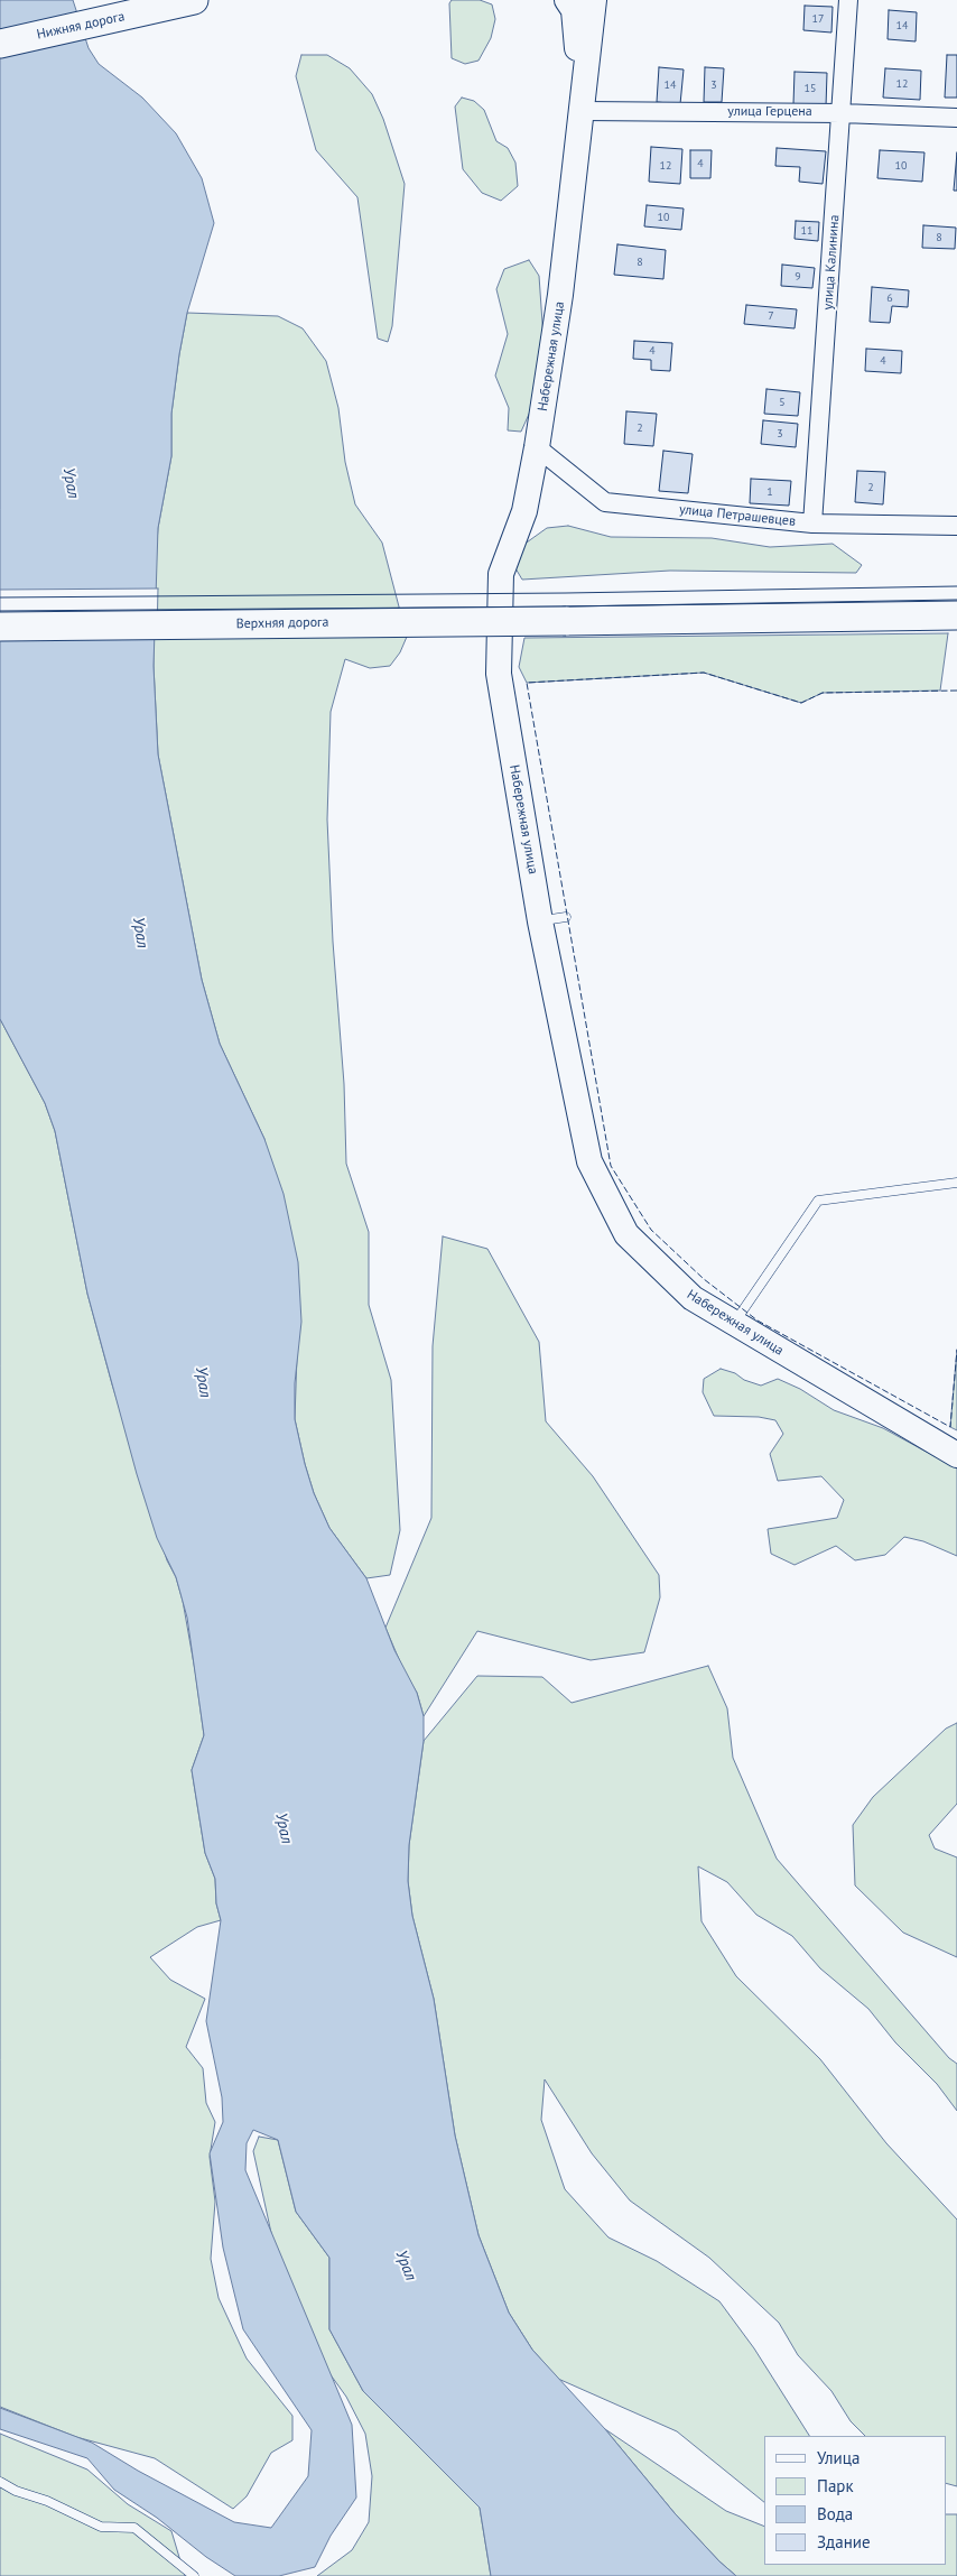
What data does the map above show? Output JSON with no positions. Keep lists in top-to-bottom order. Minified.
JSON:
{"streets":{"main road":["Нижняя дорога","Набережная улица","Верхняя дорога"],"street":["улица Герцена","улица Калинина","улица Петрашевцев"]},"crossings":[["улица Герцена","улица Калинина"],["улица Герцена","Набережная улица"],["улица Калинина","улица Петрашевцев"],["Набережная улица","улица Петрашевцев"]],"water":["Урал"],"house_numbers":["17","14","12","14","3","15","4","12","10","10","11","8","8","9","6","7","4","4","5","2","3","2","1"],"legend":["Улица","Парк","Вода","Здание"]}
